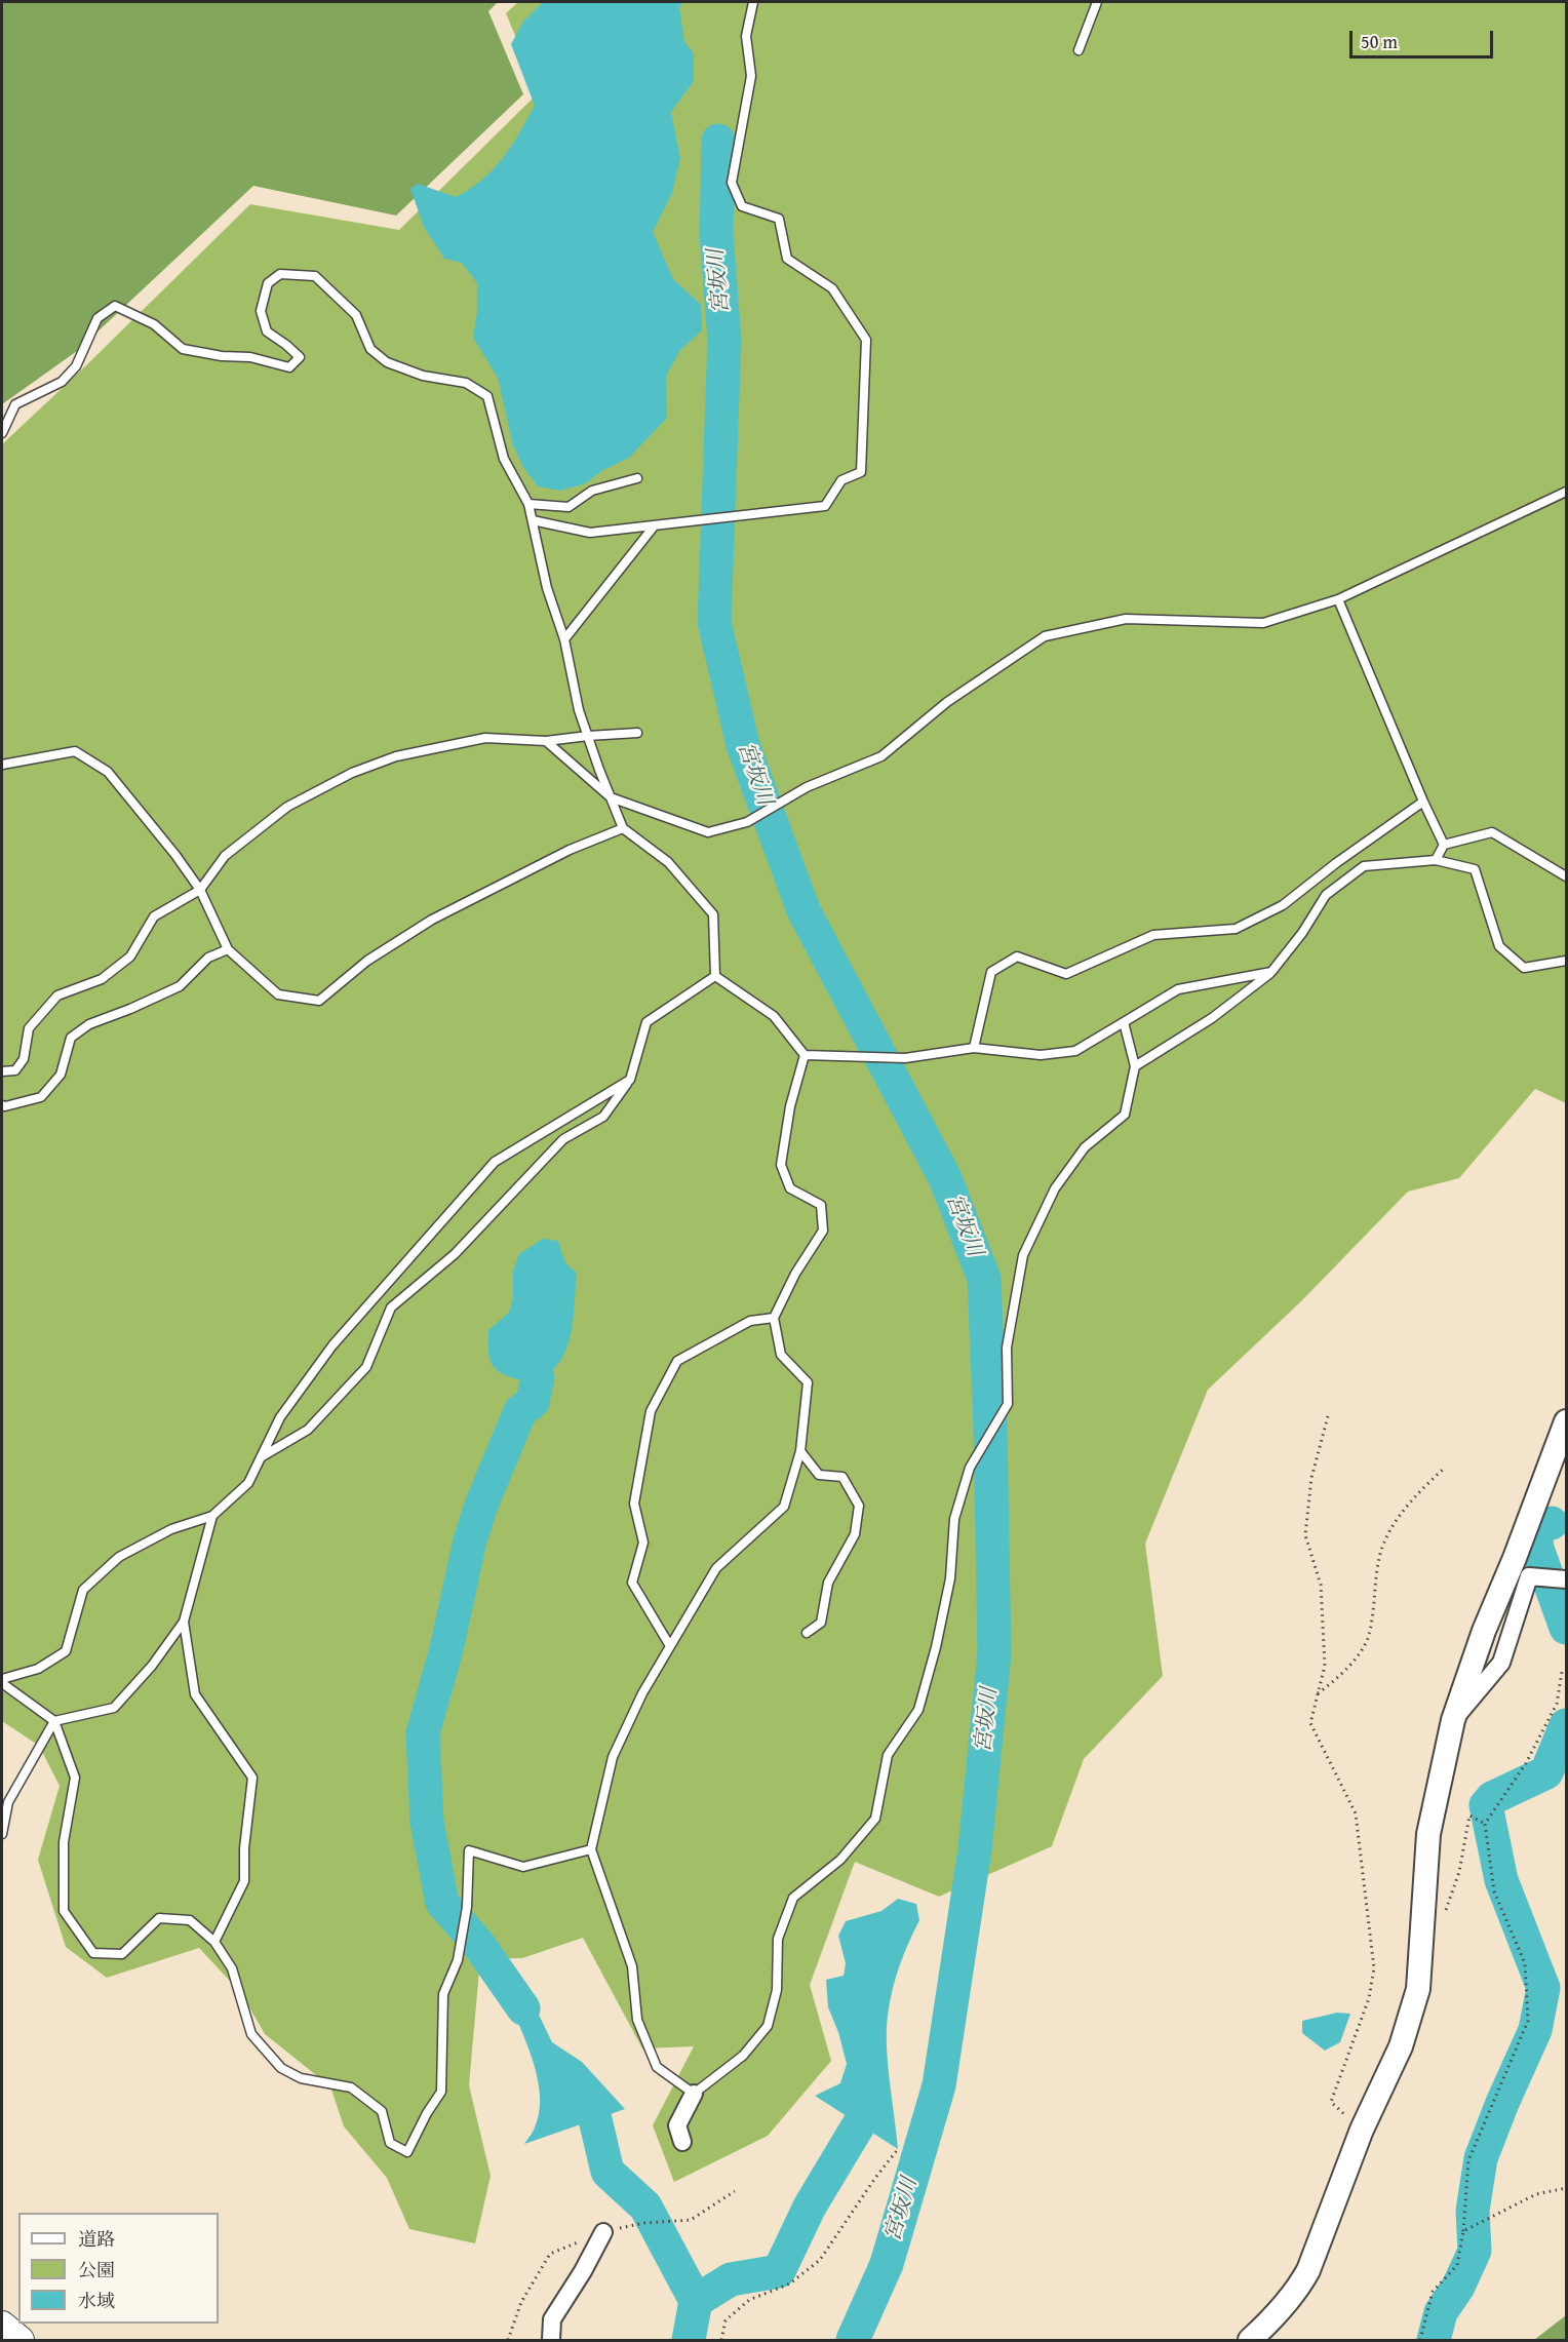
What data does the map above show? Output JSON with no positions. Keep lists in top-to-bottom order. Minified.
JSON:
{"water":["宮坂川"],"legend":["道路","公園","水域"],"scale_bar":"50 m"}
